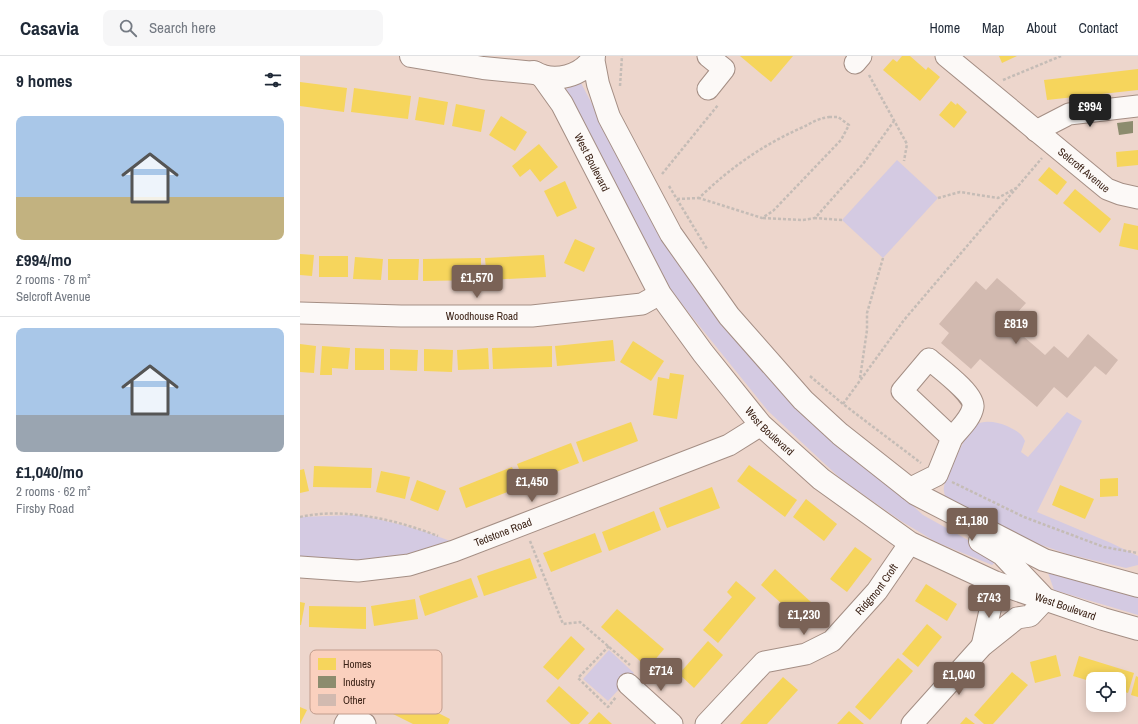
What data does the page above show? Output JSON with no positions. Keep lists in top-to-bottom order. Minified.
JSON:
{"streets":{"main road":["West Boulevard"],"street":["Selcroft Avenue","Woodhouse Road","Tedstone Road","Ridgmont Croft"]},"crossings":[["West Boulevard","Woodhouse Road"],["West Boulevard","Tedstone Road"],["West Boulevard","Ridgmont Croft"]],"legend":["Homes","Industry","Other"],"page":{"header":"Casavia","search":"Search here","nav":["Home","Map","About","Contact"],"heading":"9 homes","price":["£994","£1,570","£819","£1,450","£1,180","£743","£1,230","£714","£1,040"],"list":[{"name":"£994/mo","note":"2 rooms · 78 m² · Selcroft Avenue"},{"name":"£1,040/mo","note":"2 rooms · 62 m² · Firsby Road"}]}}
